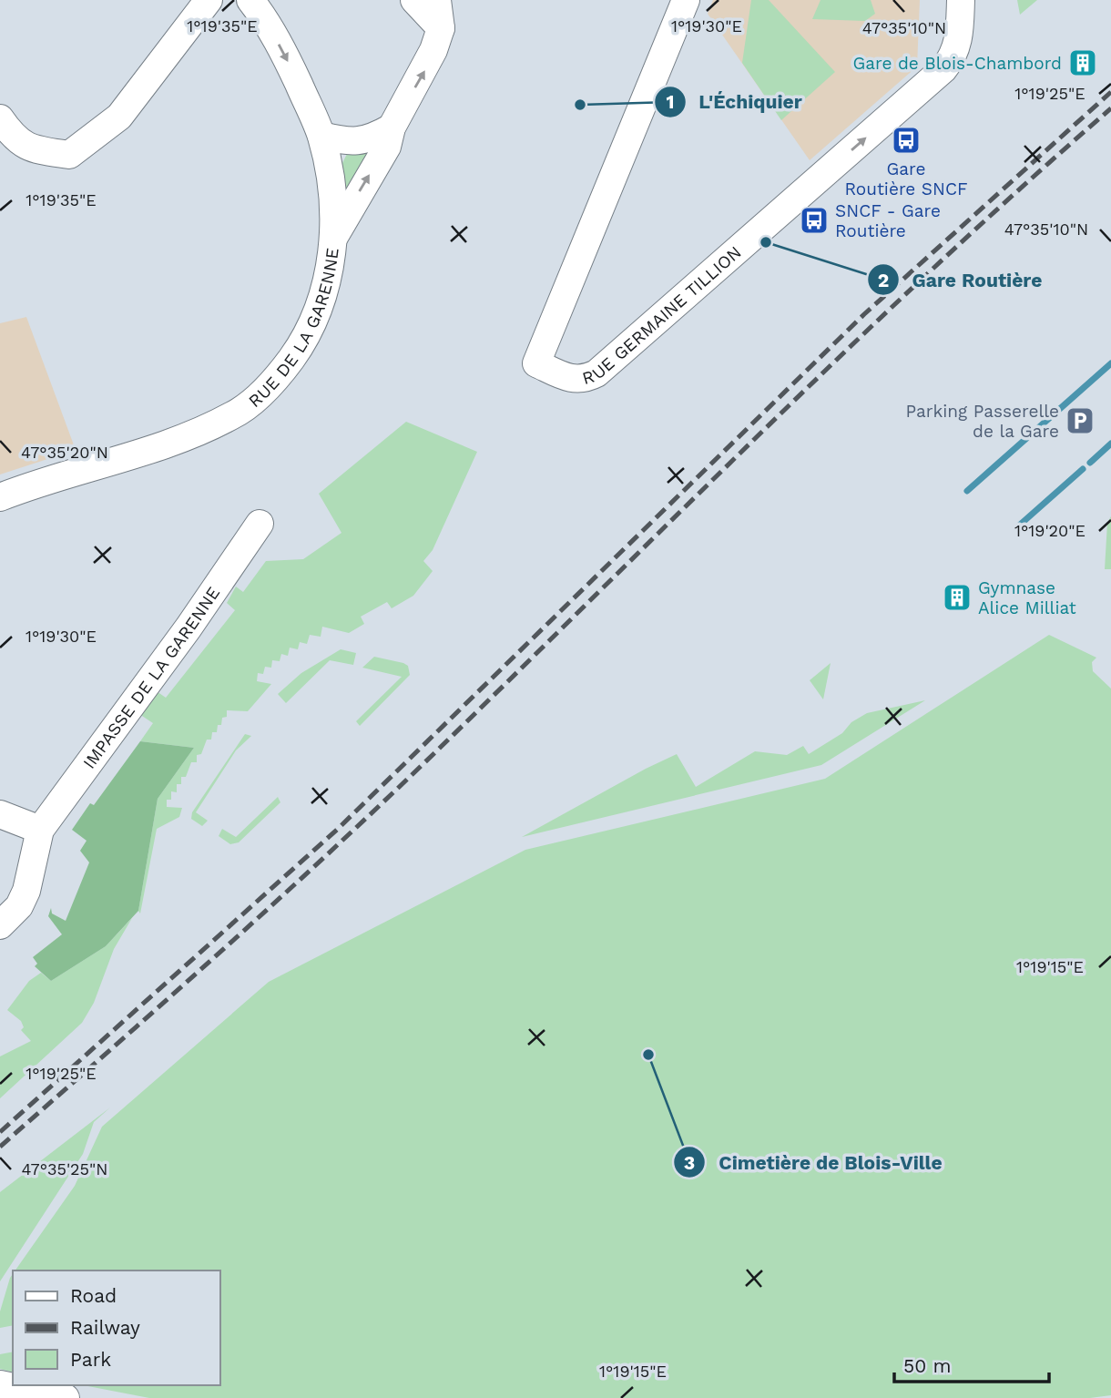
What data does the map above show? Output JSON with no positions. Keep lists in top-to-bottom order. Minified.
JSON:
{"streets":{"street":["RUE GERMAINE TILLION","RUE DE LA GARENNE","IMPASSE DE LA GARENNE"]},"places":{"building":["Gare de Blois-Chambord","Gymnase Alice Milliat"],"other":["L'Échiquier","Gare Routière","Cimetière de Blois-Ville"],"bus stop":["Gare Routière SNCF","SNCF - Gare Routière"],"parking":["Parking Passerelle de la Gare"]},"legend":["Road","Railway","Park"],"scale_bar":"50 m","coordinates":["1°19'35\"E","1°19'30\"E","47°35'10\"N","1°19'25\"E","47°35'20\"N","1°19'20\"E","1°19'15\"E","47°35'25\"N"]}
